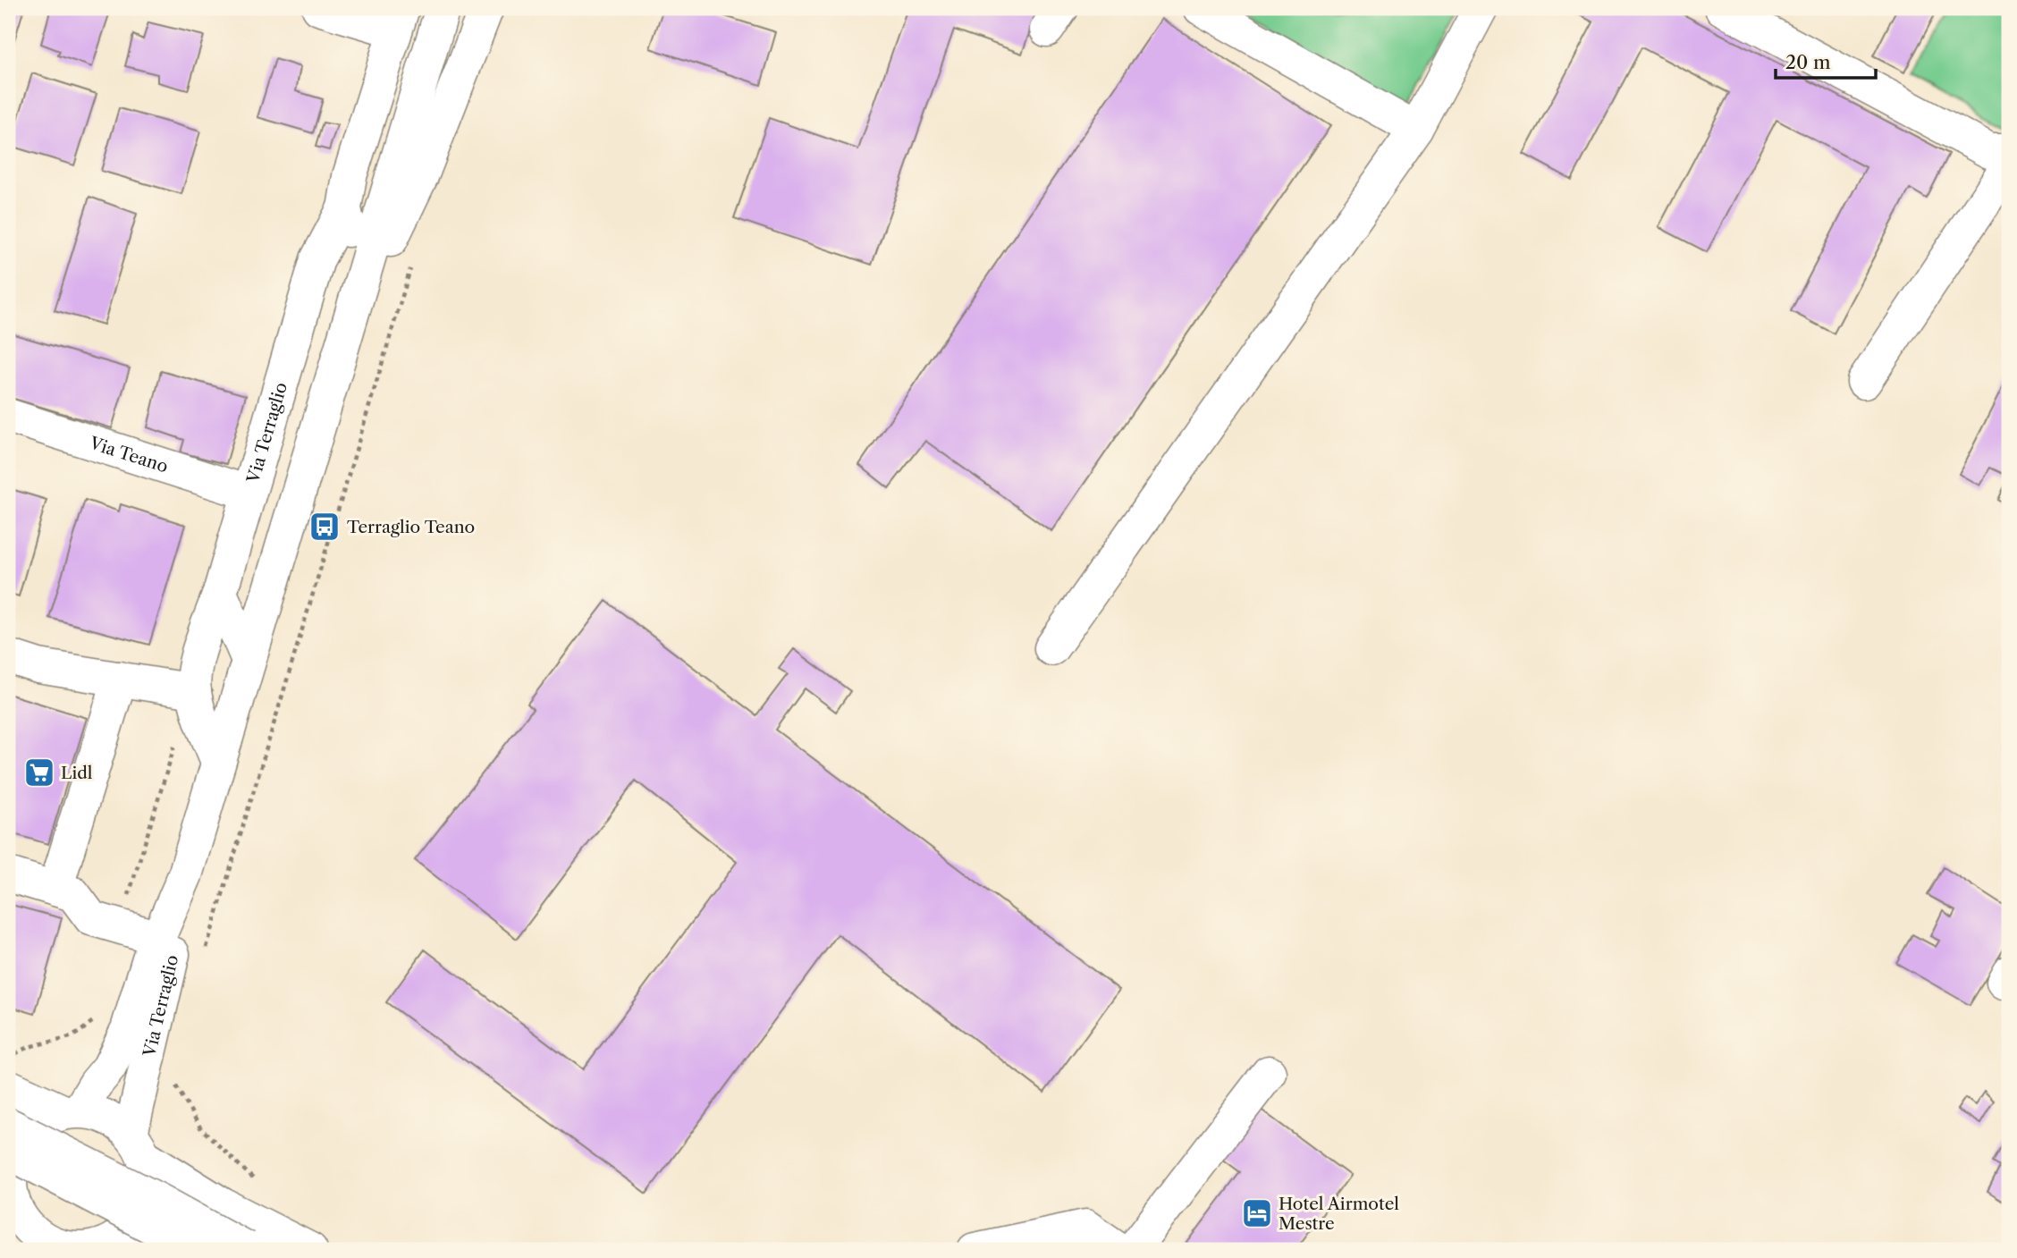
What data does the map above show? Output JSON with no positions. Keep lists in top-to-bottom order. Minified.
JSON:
{"streets":{"street":["Via Terraglio","Via Teano"]},"crossings":[["Via Terraglio","Via Teano"]],"places":{"bus stop":["Terraglio Teano"],"supermarket":["Lidl"],"hotel":["Hotel Airmotel Mestre"]},"scale_bar":"20 m"}
